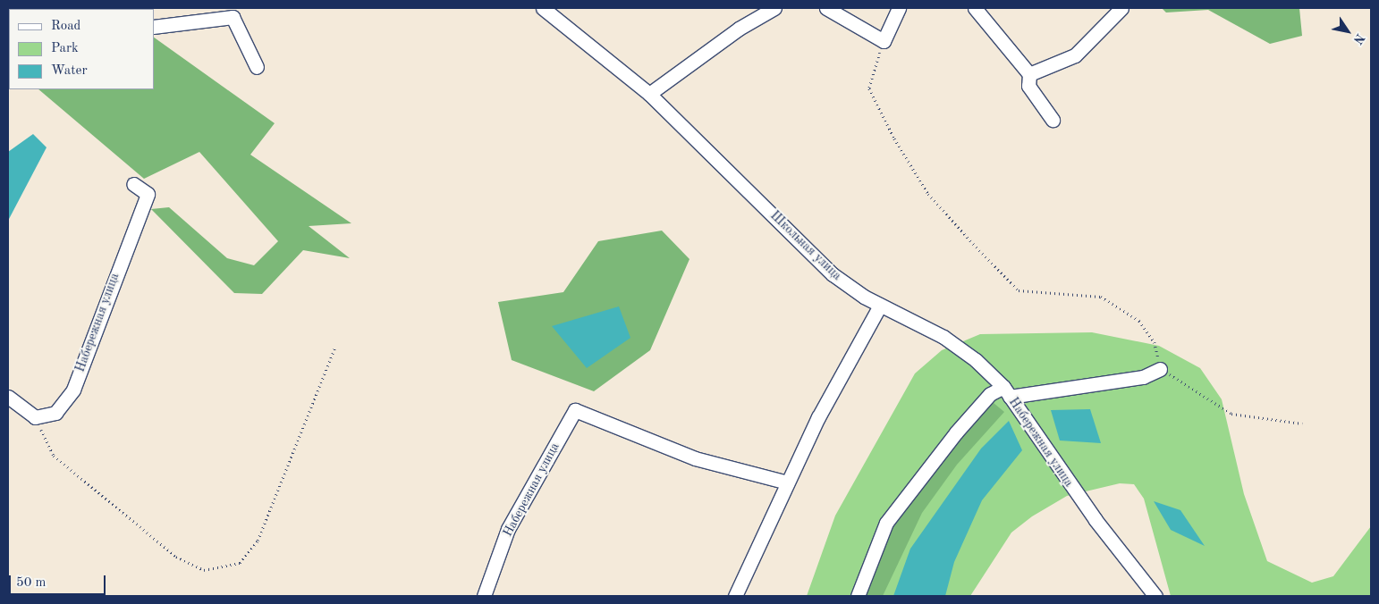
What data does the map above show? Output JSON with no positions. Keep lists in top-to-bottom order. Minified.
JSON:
{"streets":{"street":["Школьная улица","Набережная улица"]},"crossings":[["Школьная улица","Набережная улица"]],"legend":["Road","Park","Water"],"scale_bar":"50 m","north":"bottom right"}
